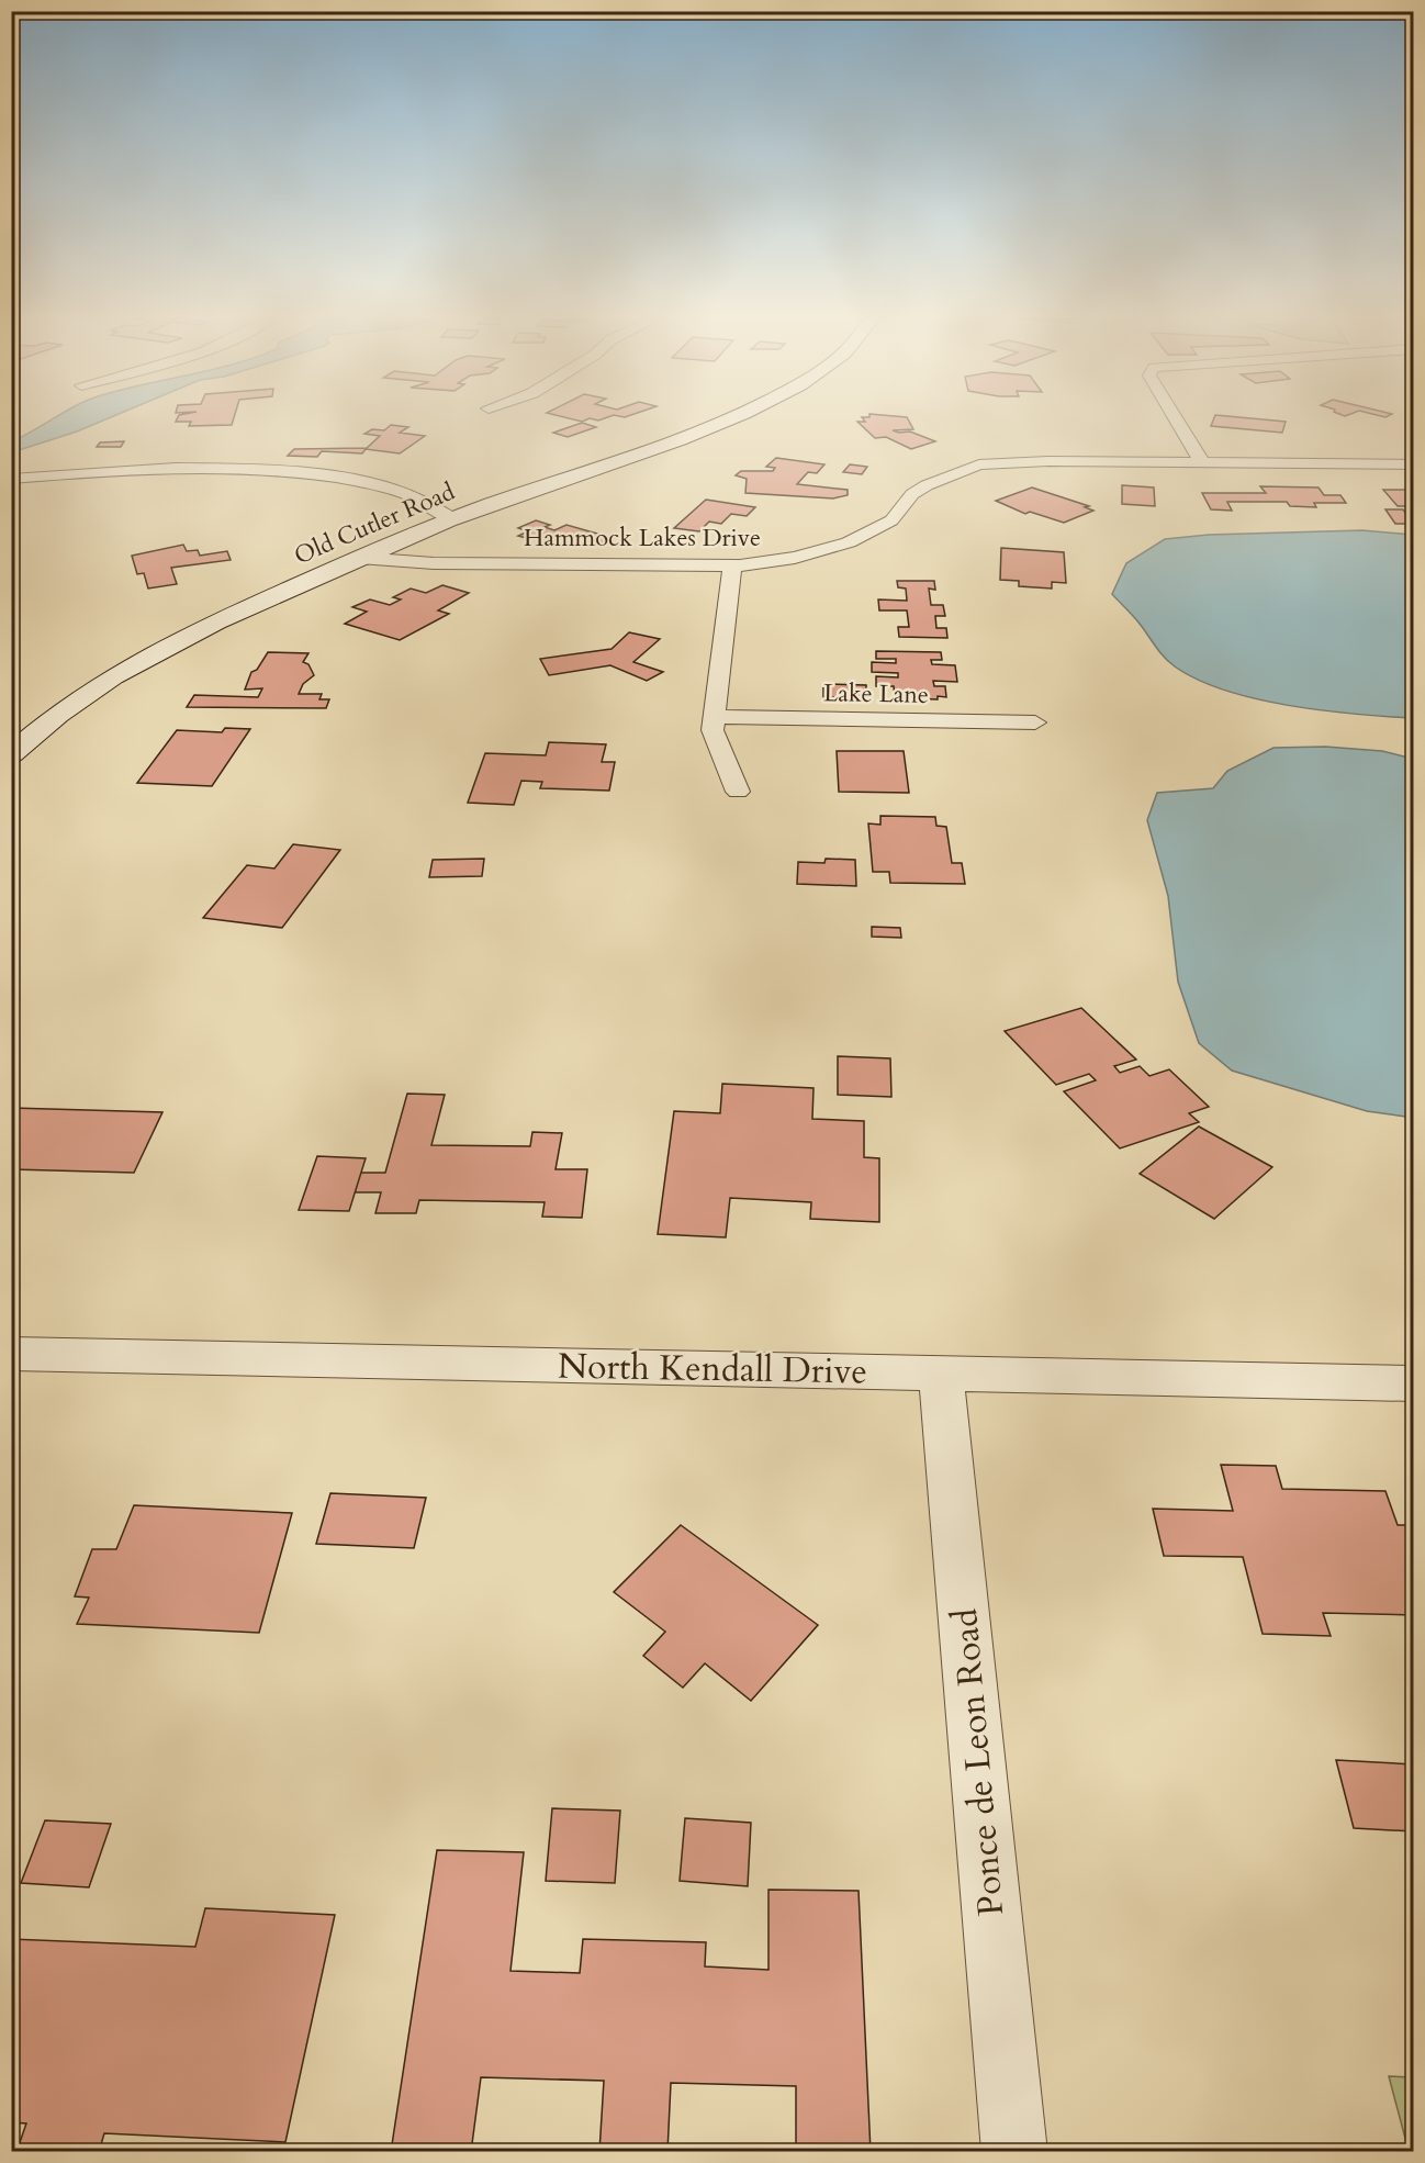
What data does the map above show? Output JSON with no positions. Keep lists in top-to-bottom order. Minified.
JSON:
{"streets":{"main road":["Old Cutler Road","North Kendall Drive","Ponce de Leon Road"],"street":["Hammock Lakes Drive","Lake Lane"]},"crossings":[["Old Cutler Road","Hammock Lakes Drive"],["North Kendall Drive","Ponce de Leon Road"]]}
